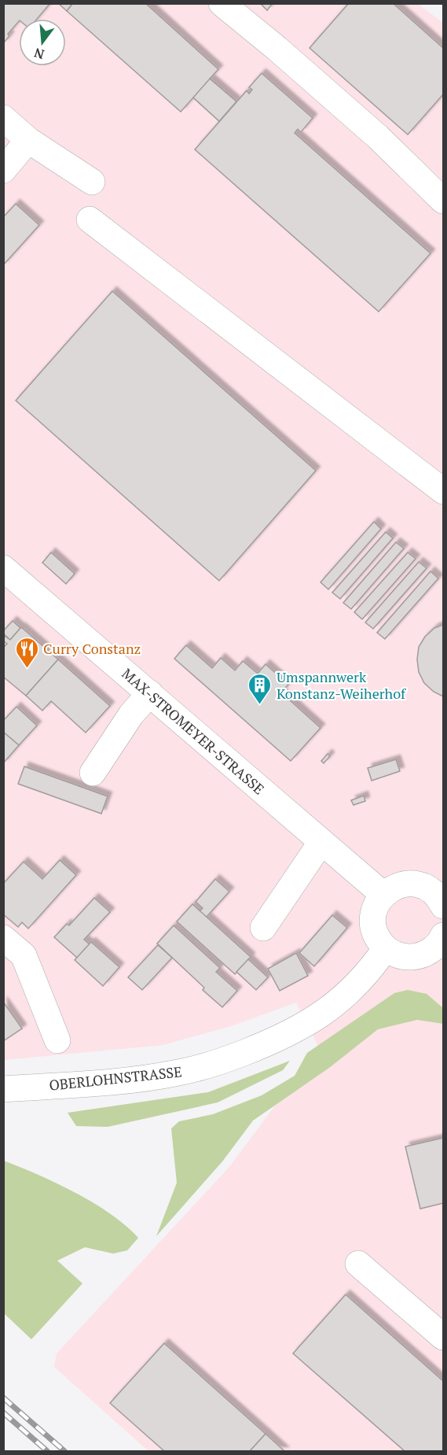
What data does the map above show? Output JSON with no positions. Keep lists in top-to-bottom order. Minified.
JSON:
{"streets":{"street":["MAX-STROMEYER-STRASSE","OBERLOHNSTRASSE"]},"places":{"restaurant":["Curry Constanz"],"building":["Umspannwerk Konstanz-Weiherhof"]},"north":"bottom"}
